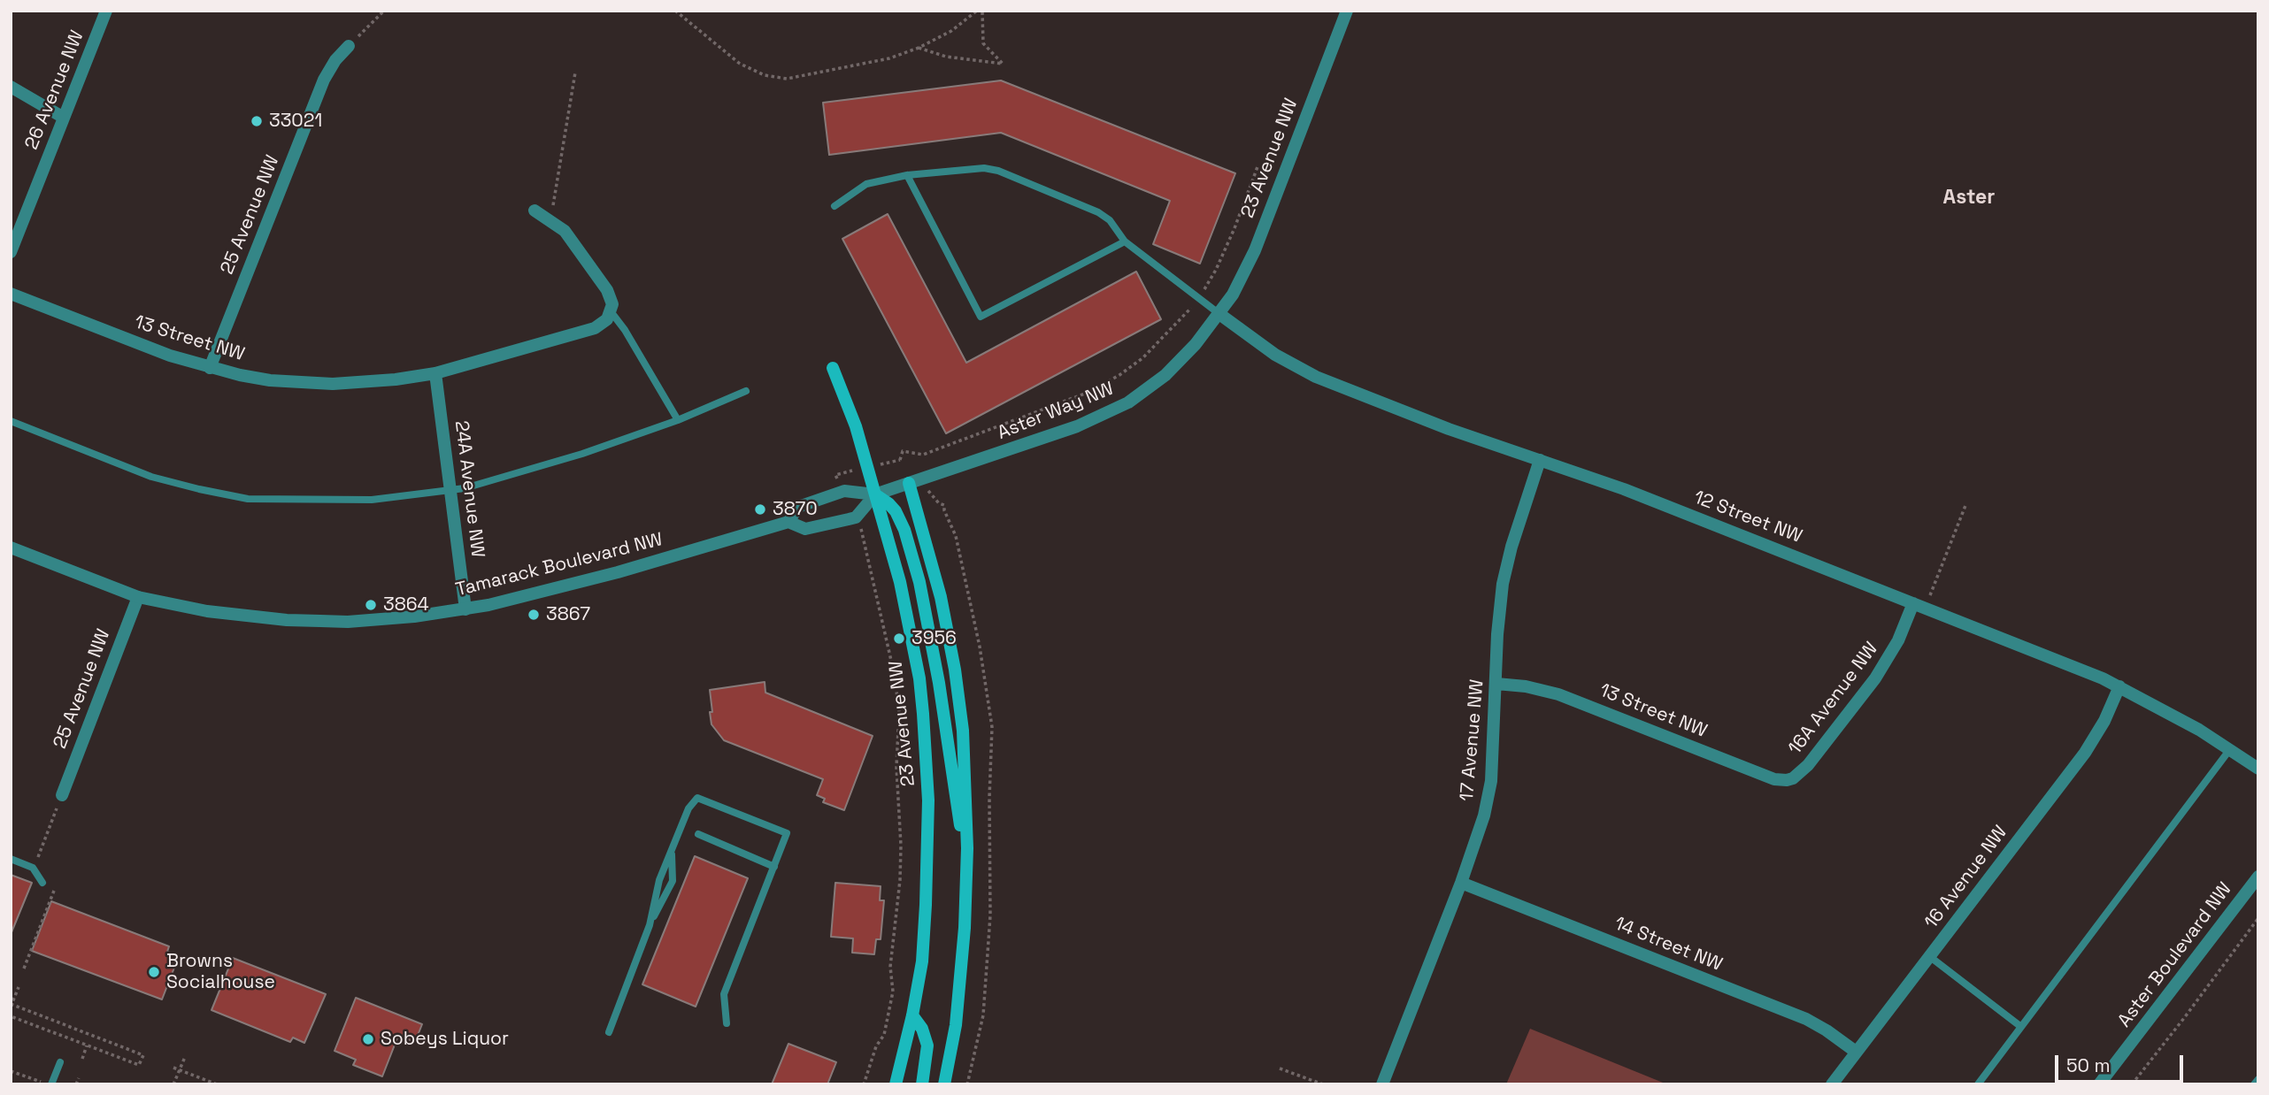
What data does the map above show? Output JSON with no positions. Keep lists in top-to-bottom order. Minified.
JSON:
{"streets":{"main road":["23 Avenue NW"],"street":["26 Avenue NW","25 Avenue NW","13 Street NW","Aster Way NW","24A Avenue NW","12 Street NW","Tamarack Boulevard NW","16A Avenue NW","17 Avenue NW","16 Avenue NW","14 Street NW","Aster Boulevard NW"]},"crossings":[["23 Avenue NW","Aster Way NW"],["23 Avenue NW","12 Street NW"],["23 Avenue NW","Tamarack Boulevard NW"],["25 Avenue NW","13 Street NW"],["25 Avenue NW","Tamarack Boulevard NW"],["13 Street NW","24A Avenue NW"],["13 Street NW","16A Avenue NW"],["13 Street NW","17 Avenue NW"],["Aster Way NW","12 Street NW"],["Aster Way NW","Tamarack Boulevard NW"],["24A Avenue NW","Tamarack Boulevard NW"],["12 Street NW","16A Avenue NW"],["12 Street NW","17 Avenue NW"],["12 Street NW","16 Avenue NW"],["17 Avenue NW","14 Street NW"],["16 Avenue NW","14 Street NW"]],"districts":["Aster"],"places":["33021","3870","3864","3867","3956","Browns Socialhouse","Sobeys Liquor"],"scale_bar":"50 m"}
